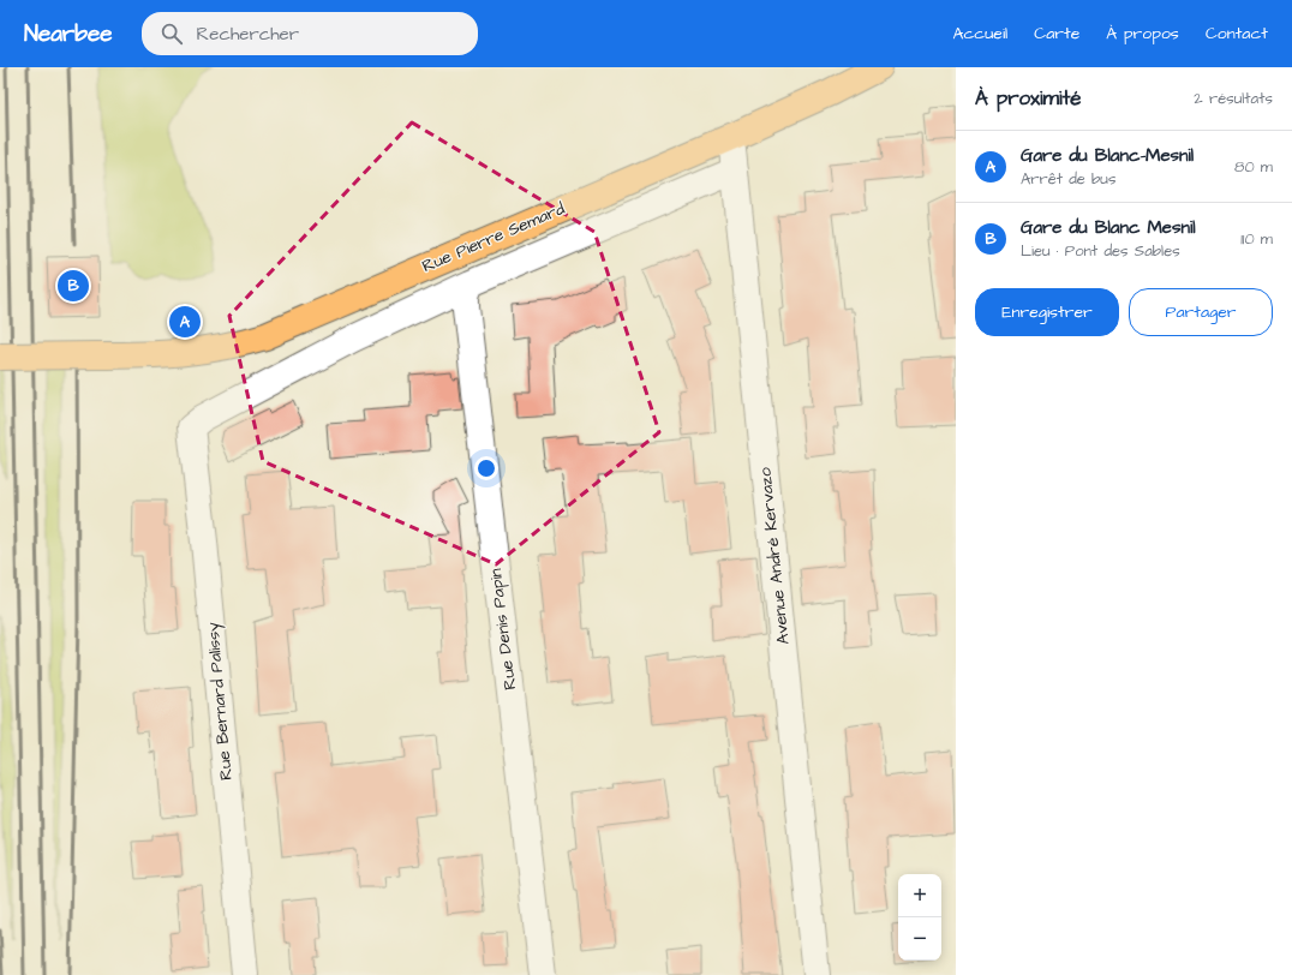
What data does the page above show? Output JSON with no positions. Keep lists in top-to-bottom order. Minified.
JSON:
{"streets":{"main road":["Rue Pierre Semard"],"street":["Avenue André Kervazo","Rue Denis Papin","Rue Bernard Palissy"]},"crossings":[["Rue Pierre Semard","Avenue André Kervazo"],["Rue Pierre Semard","Rue Denis Papin"],["Rue Pierre Semard","Rue Bernard Palissy"]],"page":{"header":"Nearbee","search":"Rechercher","nav":["Accueil","Carte","À propos","Contact"],"heading":["À proximité","2 résultats"],"list":[{"mark":"A","name":"Gare du Blanc-Mesnil","note":"Arrêt de bus","value":"80 m"},{"mark":"B","name":"Gare du Blanc Mesnil","note":"Lieu · Pont des Sables","value":"110 m"}],"pins":["B","A"],"buttons":["Enregistrer","Partager"],"map_buttons":["+","−"]}}
